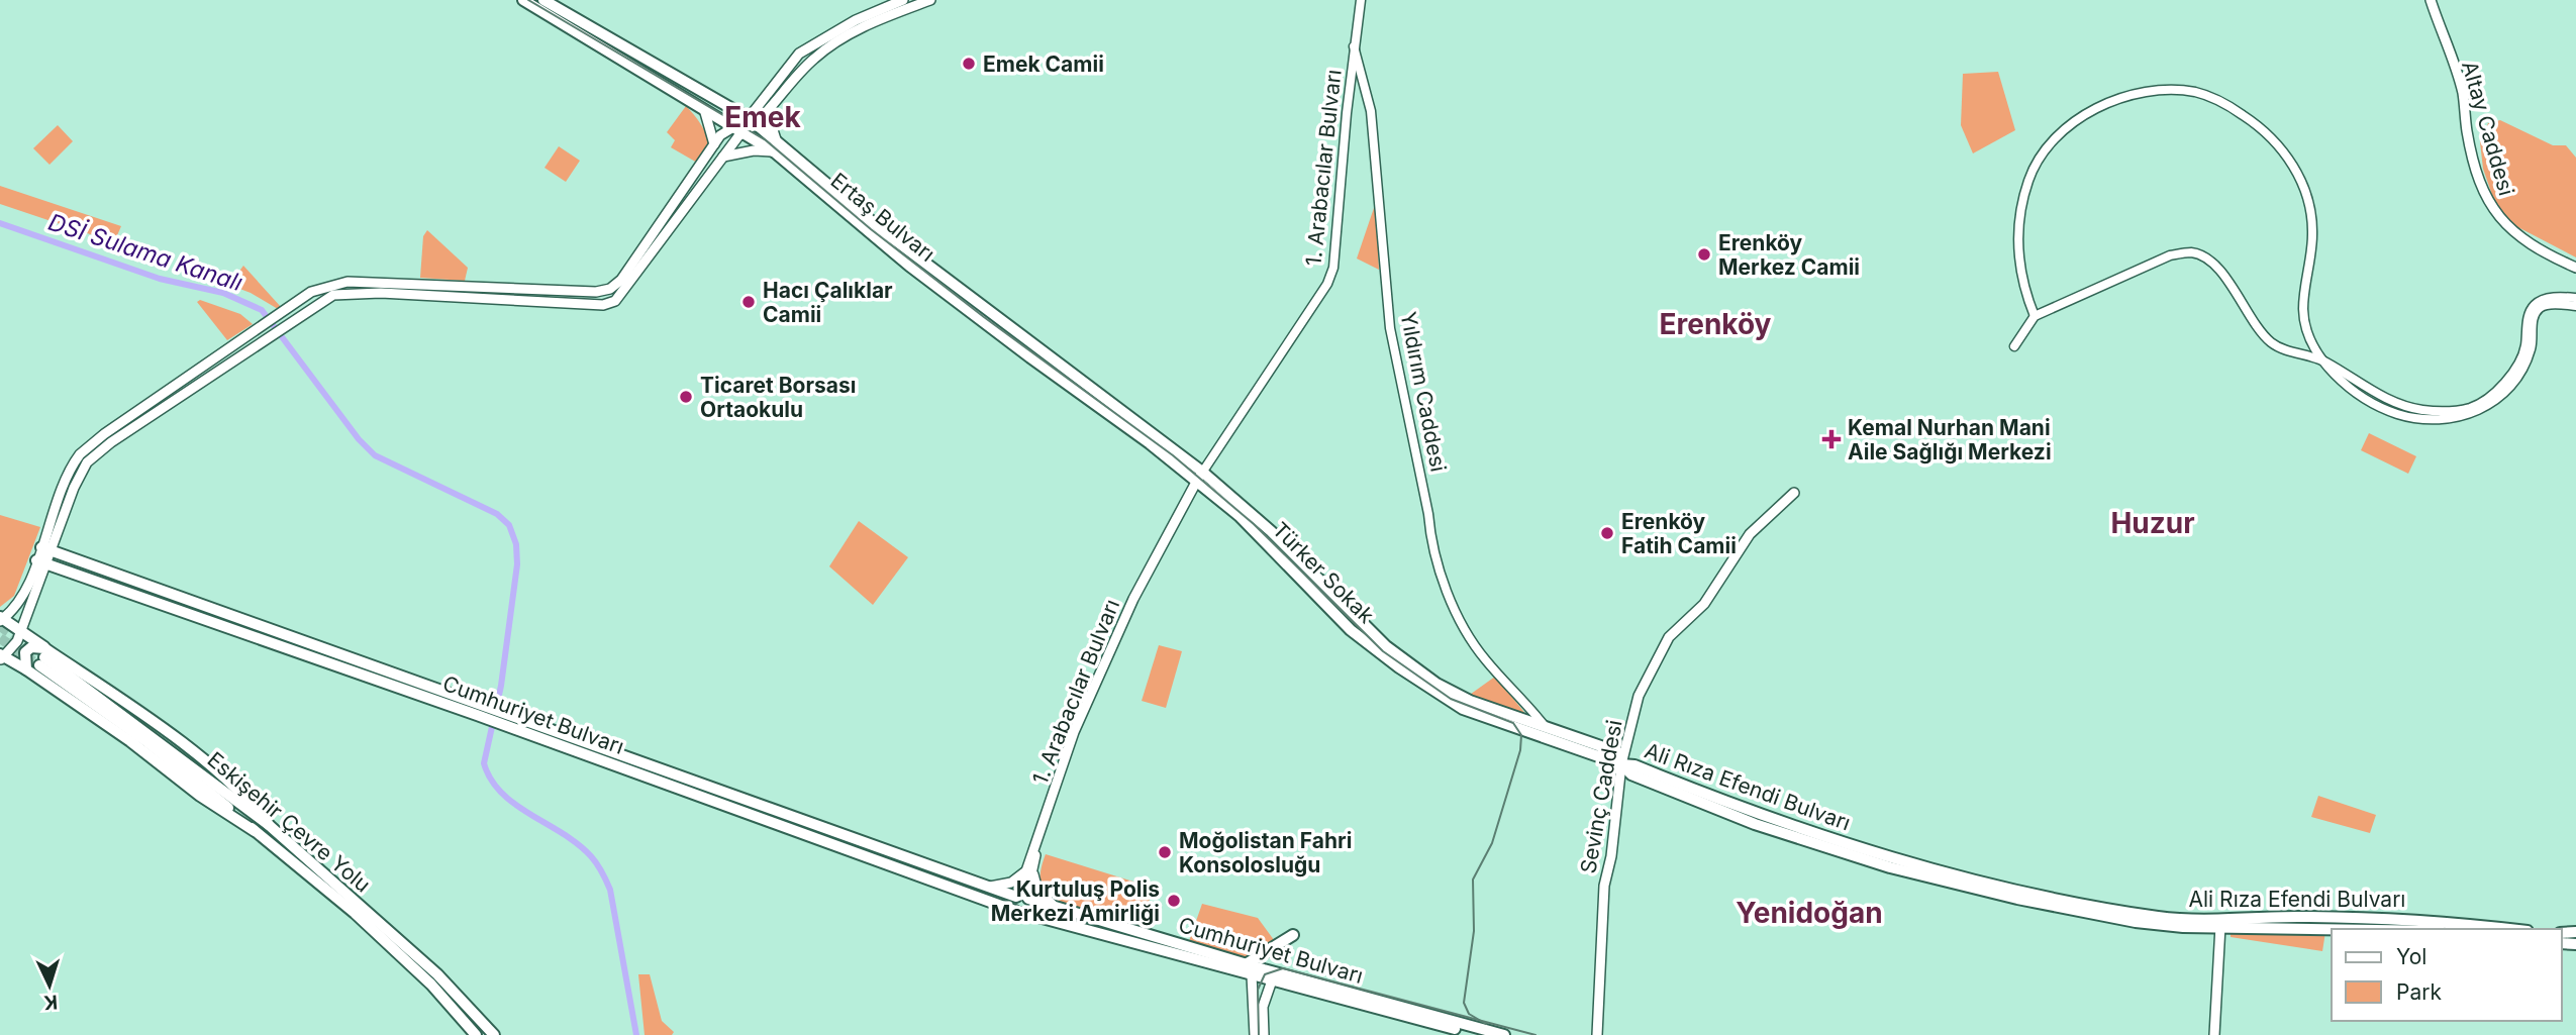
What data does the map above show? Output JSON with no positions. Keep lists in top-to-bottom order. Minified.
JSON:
{"streets":{"main road":["Altay Caddesi","1. Arabacılar Bulvarı","Ertaş Bulvarı","Türker Sokak","Cumhuriyet Bulvarı","Ali Rıza Efendi Bulvarı","Sevinç Caddesi","Eskişehir Çevre Yolu"],"street":["Yıldırım Caddesi"]},"crossings":[["1. Arabacılar Bulvarı","Ertaş Bulvarı"],["1. Arabacılar Bulvarı","Yıldırım Caddesi"],["1. Arabacılar Bulvarı","Türker Sokak"],["1. Arabacılar Bulvarı","Cumhuriyet Bulvarı"],["Ertaş Bulvarı","Türker Sokak"],["Türker Sokak","Ali Rıza Efendi Bulvarı"],["Türker Sokak","Sevinç Caddesi"],["Ali Rıza Efendi Bulvarı","Sevinç Caddesi"]],"districts":["Emek","Erenköy","Huzur","Yenidoğan"],"water":["DSİ Sulama Kanalı"],"places":{"other":["Emek Camii","Erenköy Merkez Camii","Hacı Çalıklar Camii","Ticaret Borsası Ortaokulu","Erenköy Fatih Camii","Moğolistan Fahri Konsolosluğu","Kurtuluş Polis Merkezi Amirliği"],"health":["Kemal Nurhan Mani Aile Sağlığı Merkezi"]},"legend":["Yol","Park"],"north":"bottom"}
